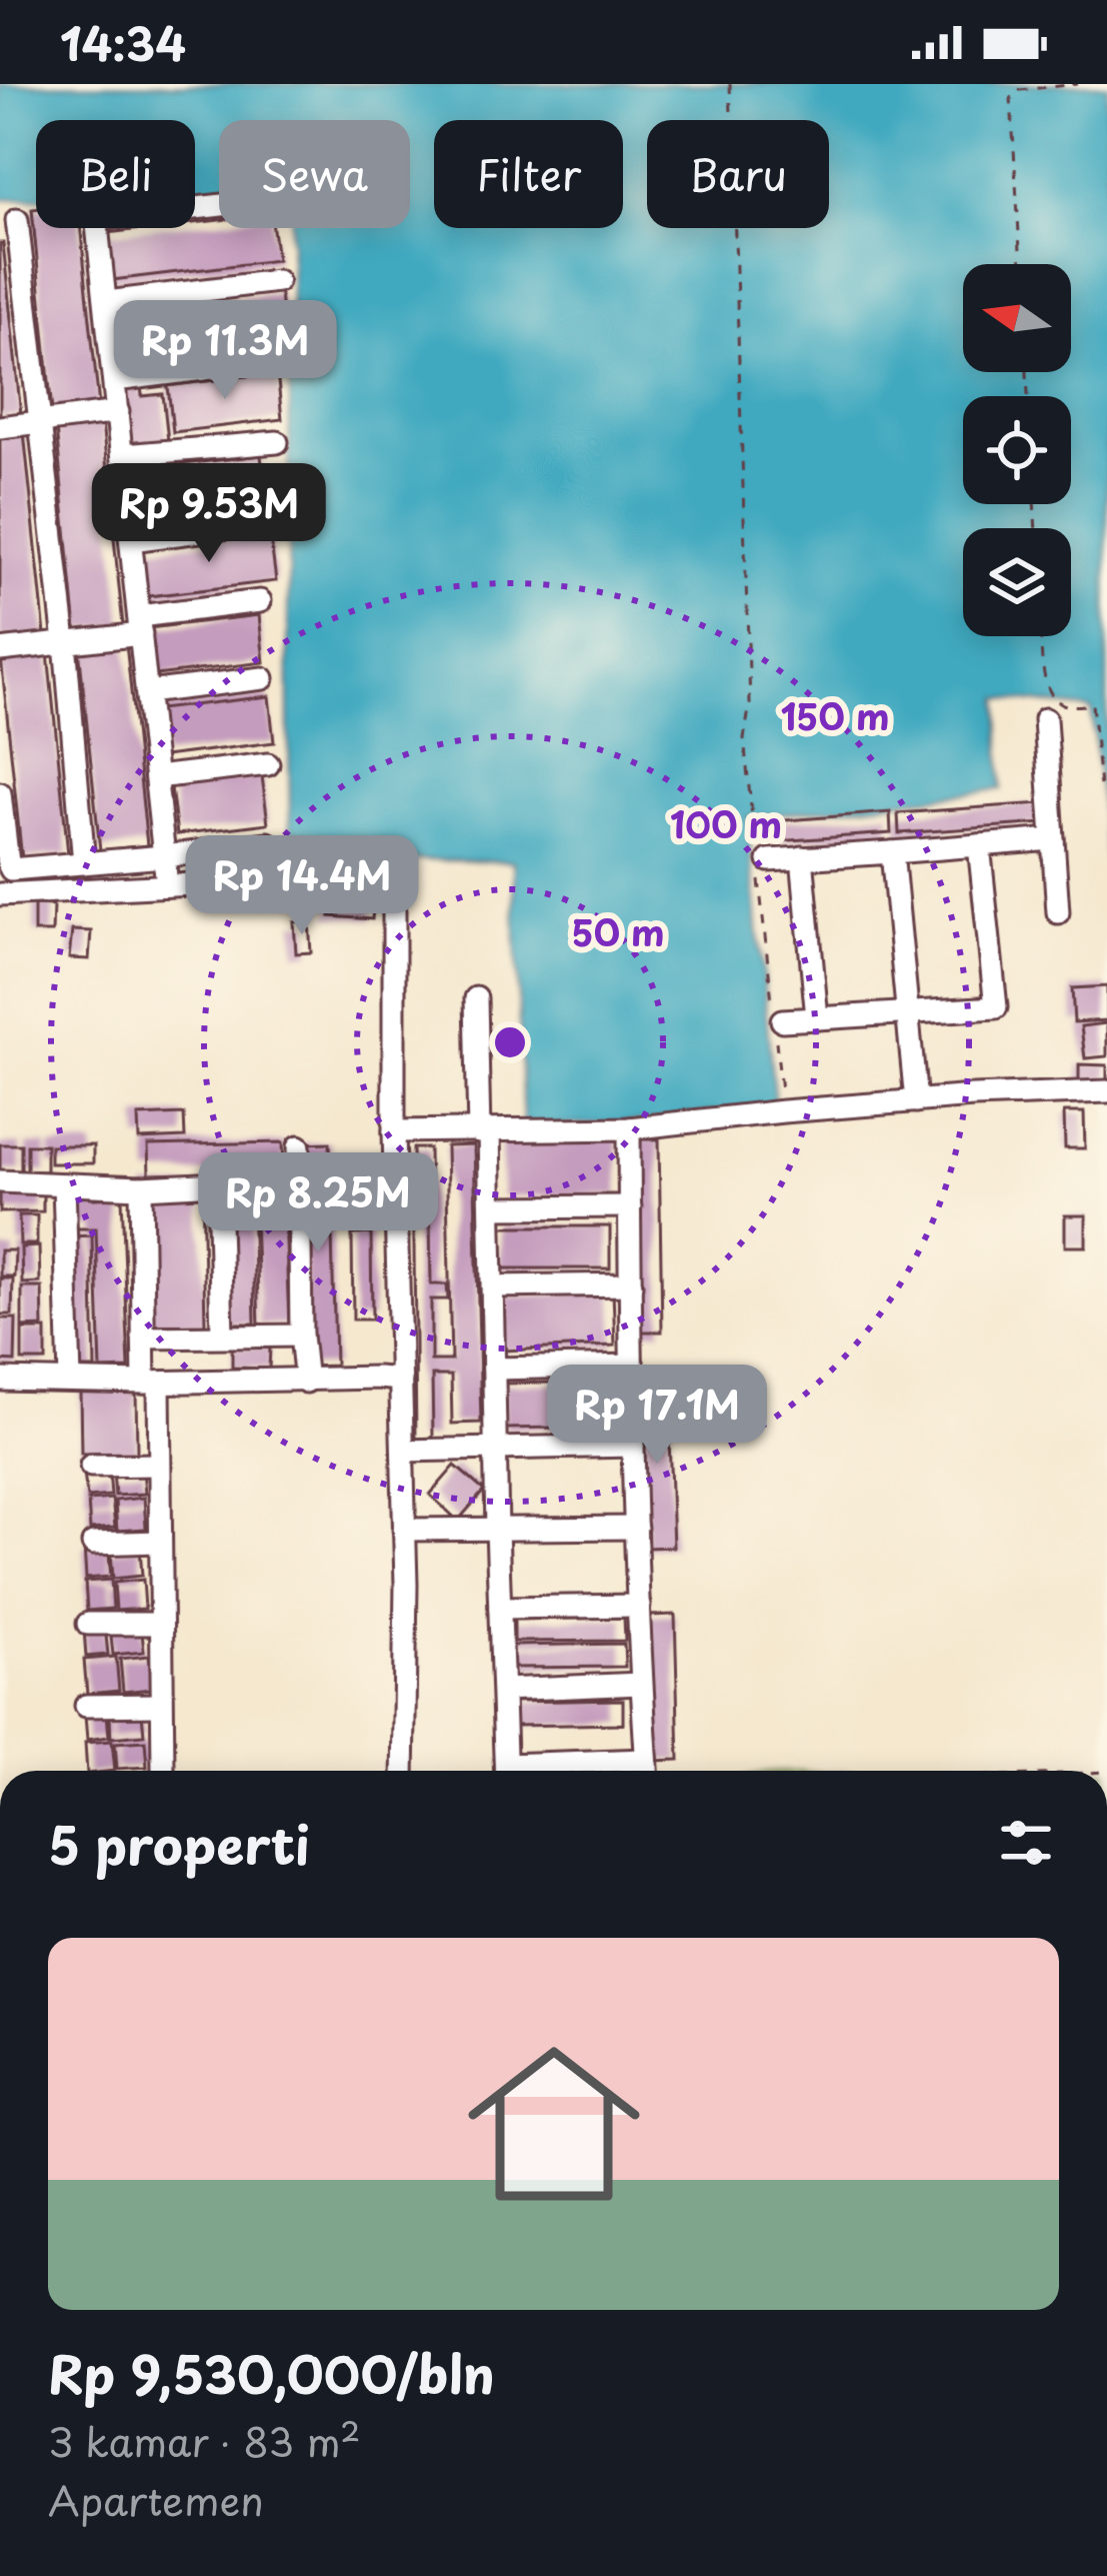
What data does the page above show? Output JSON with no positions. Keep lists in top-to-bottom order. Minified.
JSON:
{"north":"left","page":{"status":"14:34","chip":["Beli","Sewa","Filter","Baru"],"price":["Rp 11.3M","Rp 9.53M","Rp 14.4M","Rp 8.25M","Rp 17.1M"],"heading":"5 properti","list":[{"name":"Rp 9,530,000/bln","note":"3 kamar · 83 m² · Apartemen"}]},"rings":["150 m","100 m","50 m"]}
